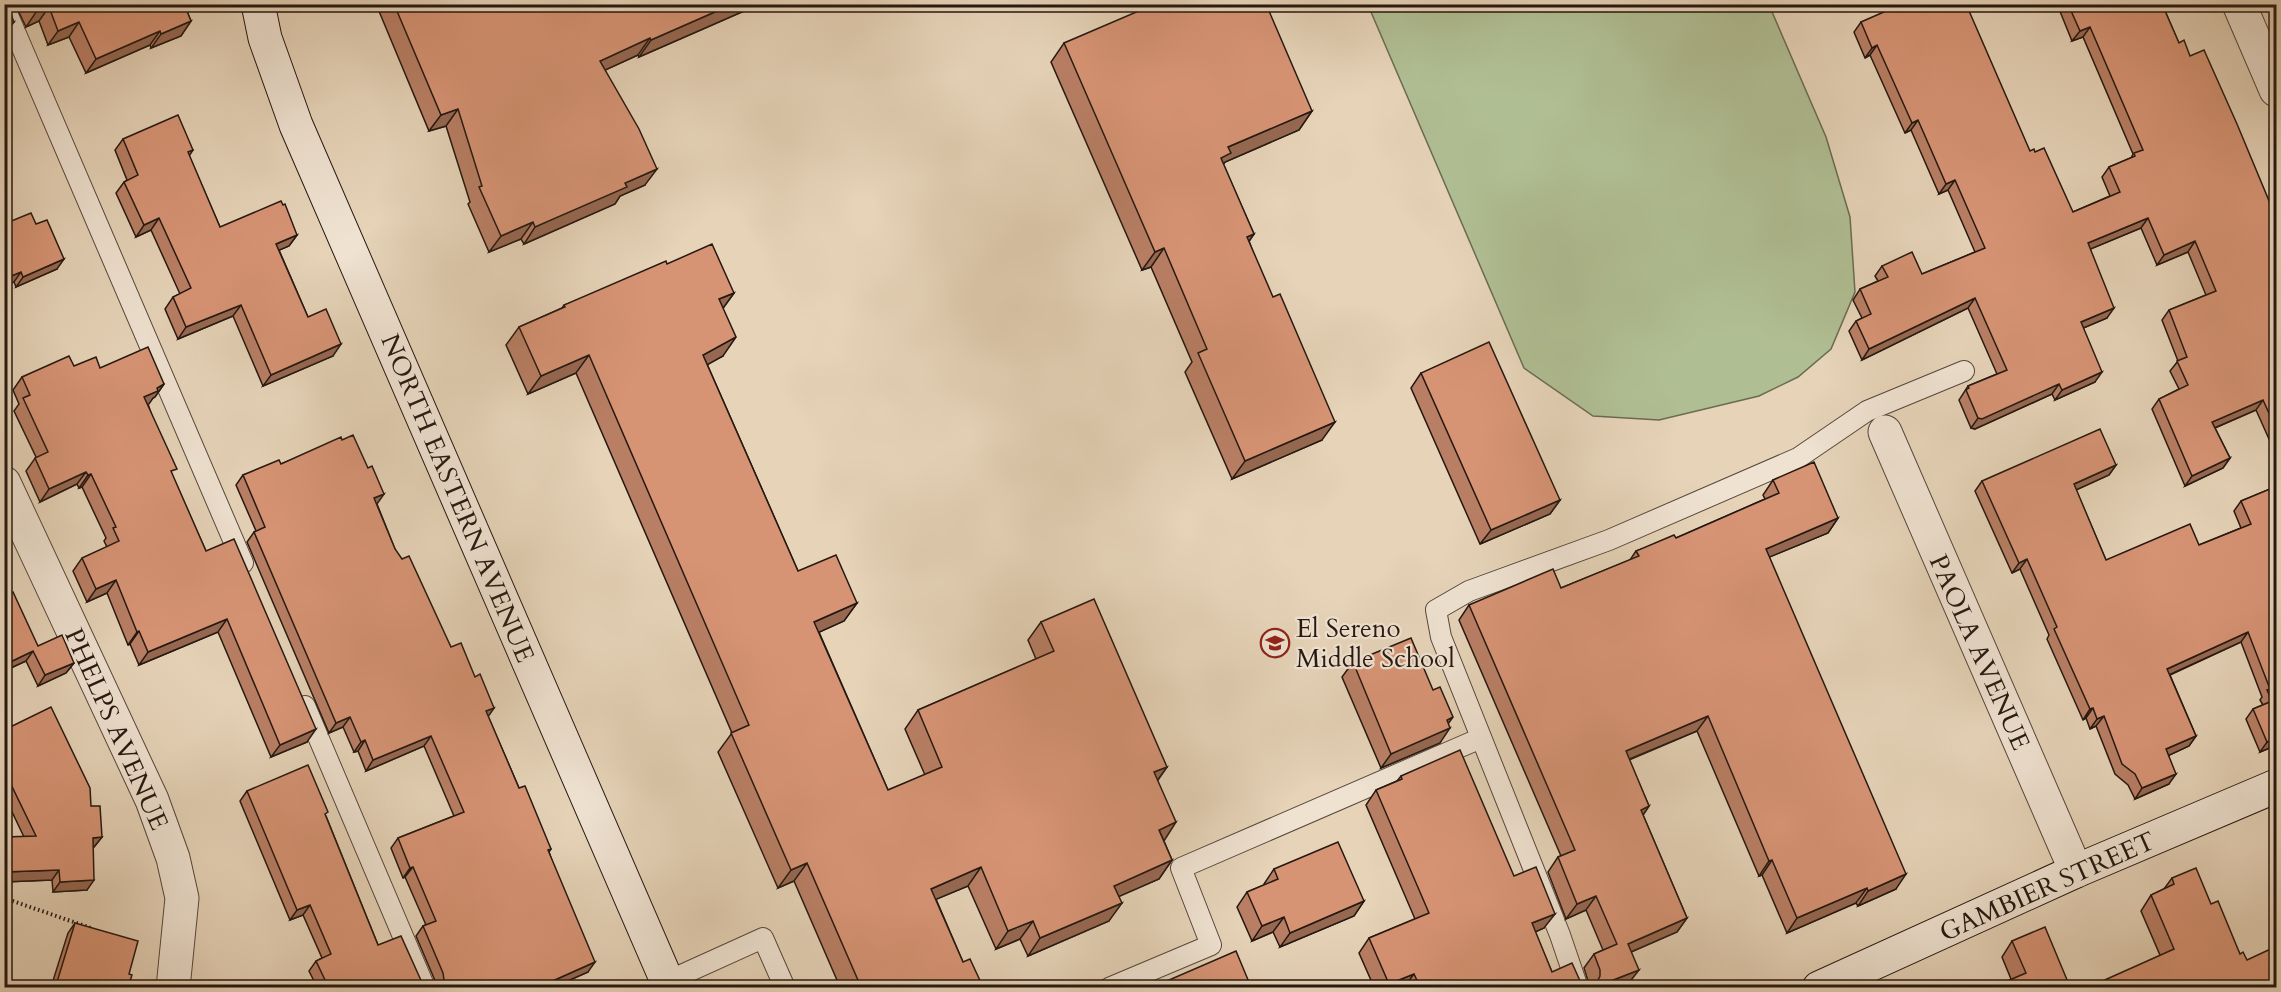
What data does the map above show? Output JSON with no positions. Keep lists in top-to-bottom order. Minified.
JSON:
{"streets":{"street":["NORTH EASTERN AVENUE","PAOLA AVENUE","PHELPS AVENUE","GAMBIER STREET"]},"crossings":[["PAOLA AVENUE","GAMBIER STREET"]],"places":{"school or university":["El Sereno Middle School"]}}
